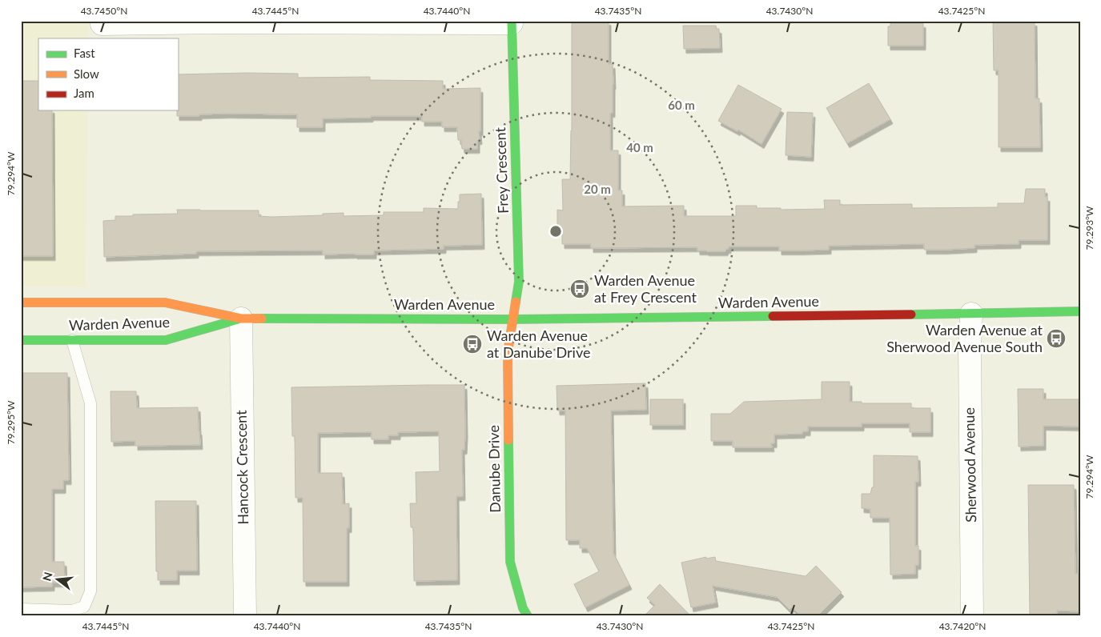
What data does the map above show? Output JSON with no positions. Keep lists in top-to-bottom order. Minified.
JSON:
{"streets":{"main road":["Frey Crescent","Warden Avenue","Danube Drive"],"street":["Sherwood Avenue","Hancock Crescent"]},"crossings":[["Frey Crescent","Warden Avenue"],["Frey Crescent","Danube Drive"],["Warden Avenue","Sherwood Avenue"],["Warden Avenue","Hancock Crescent"],["Warden Avenue","Danube Drive"]],"places":{"bus stop":["Warden Avenue at Frey Crescent","Warden Avenue at Sherwood Avenue South","Warden Avenue at Danube Drive"]},"legend":["Fast","Slow","Jam"],"north":"left","coordinates":["43.7450°N","43.7445°N","43.7440°N","43.7435°N","43.7430°N","43.7425°N","79.294°W","79.293°W","79.295°W","43.7420°N"],"rings":["60 m","40 m","20 m"]}
